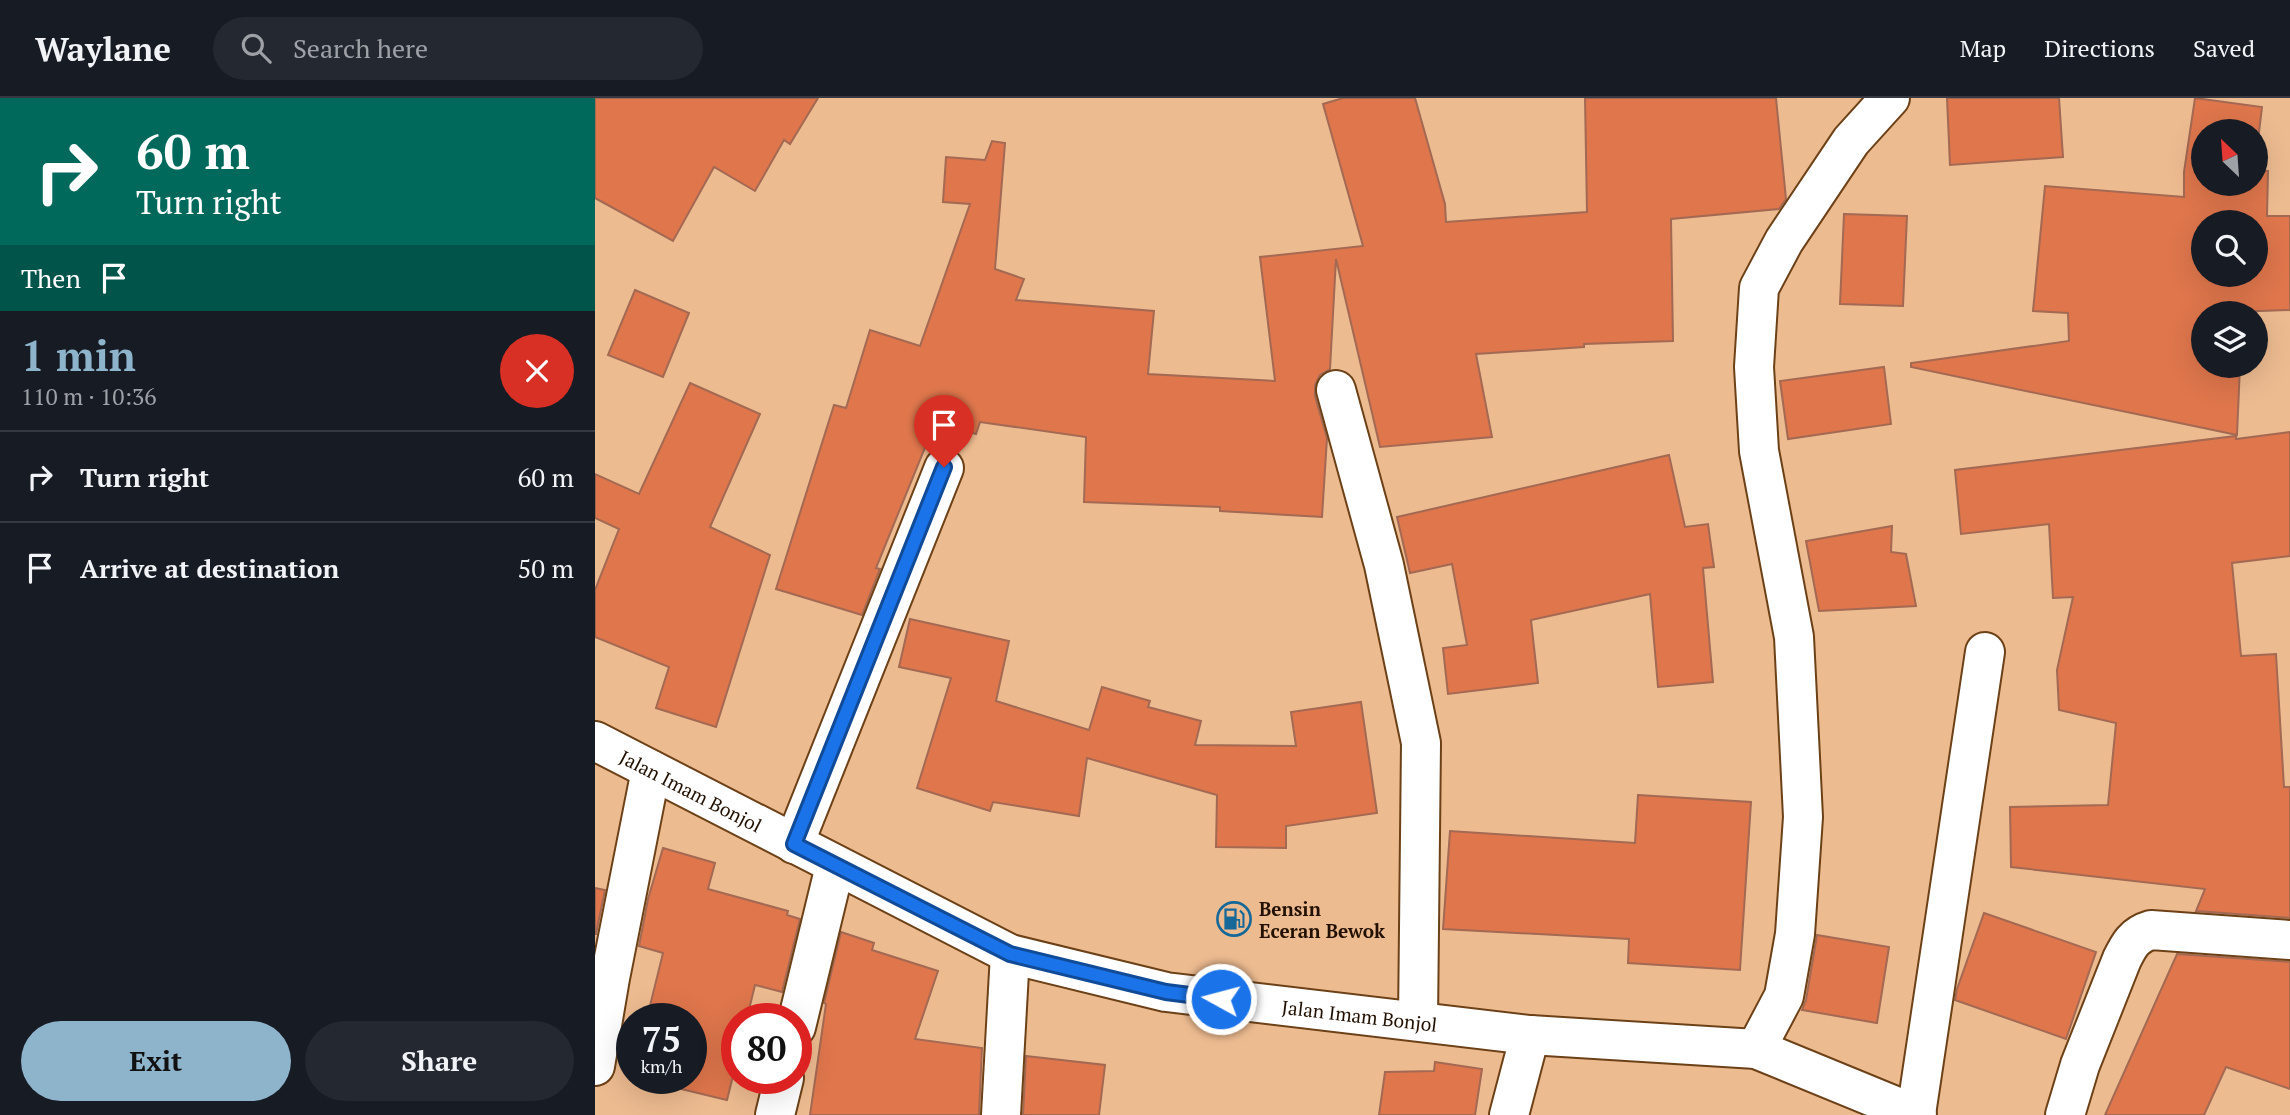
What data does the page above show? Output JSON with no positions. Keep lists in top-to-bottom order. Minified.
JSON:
{"streets":{"main road":["Jalan Imam Bonjol"]},"places":{"fuel station":["Bensin Eceran Bewok"]},"north":"top left","page":{"header":"Waylane","search":"Search here","nav":["Map","Directions","Saved"],"turn":["60 m","Turn right"],"then":"Then","heading":["1 min","110 m · 10:36"],"list":[{"name":"Turn right","value":"60 m"},{"name":"Arrive at destination","value":"50 m"}],"speed":"75 km/h","limit":"80","buttons":["Exit","Share"]}}
